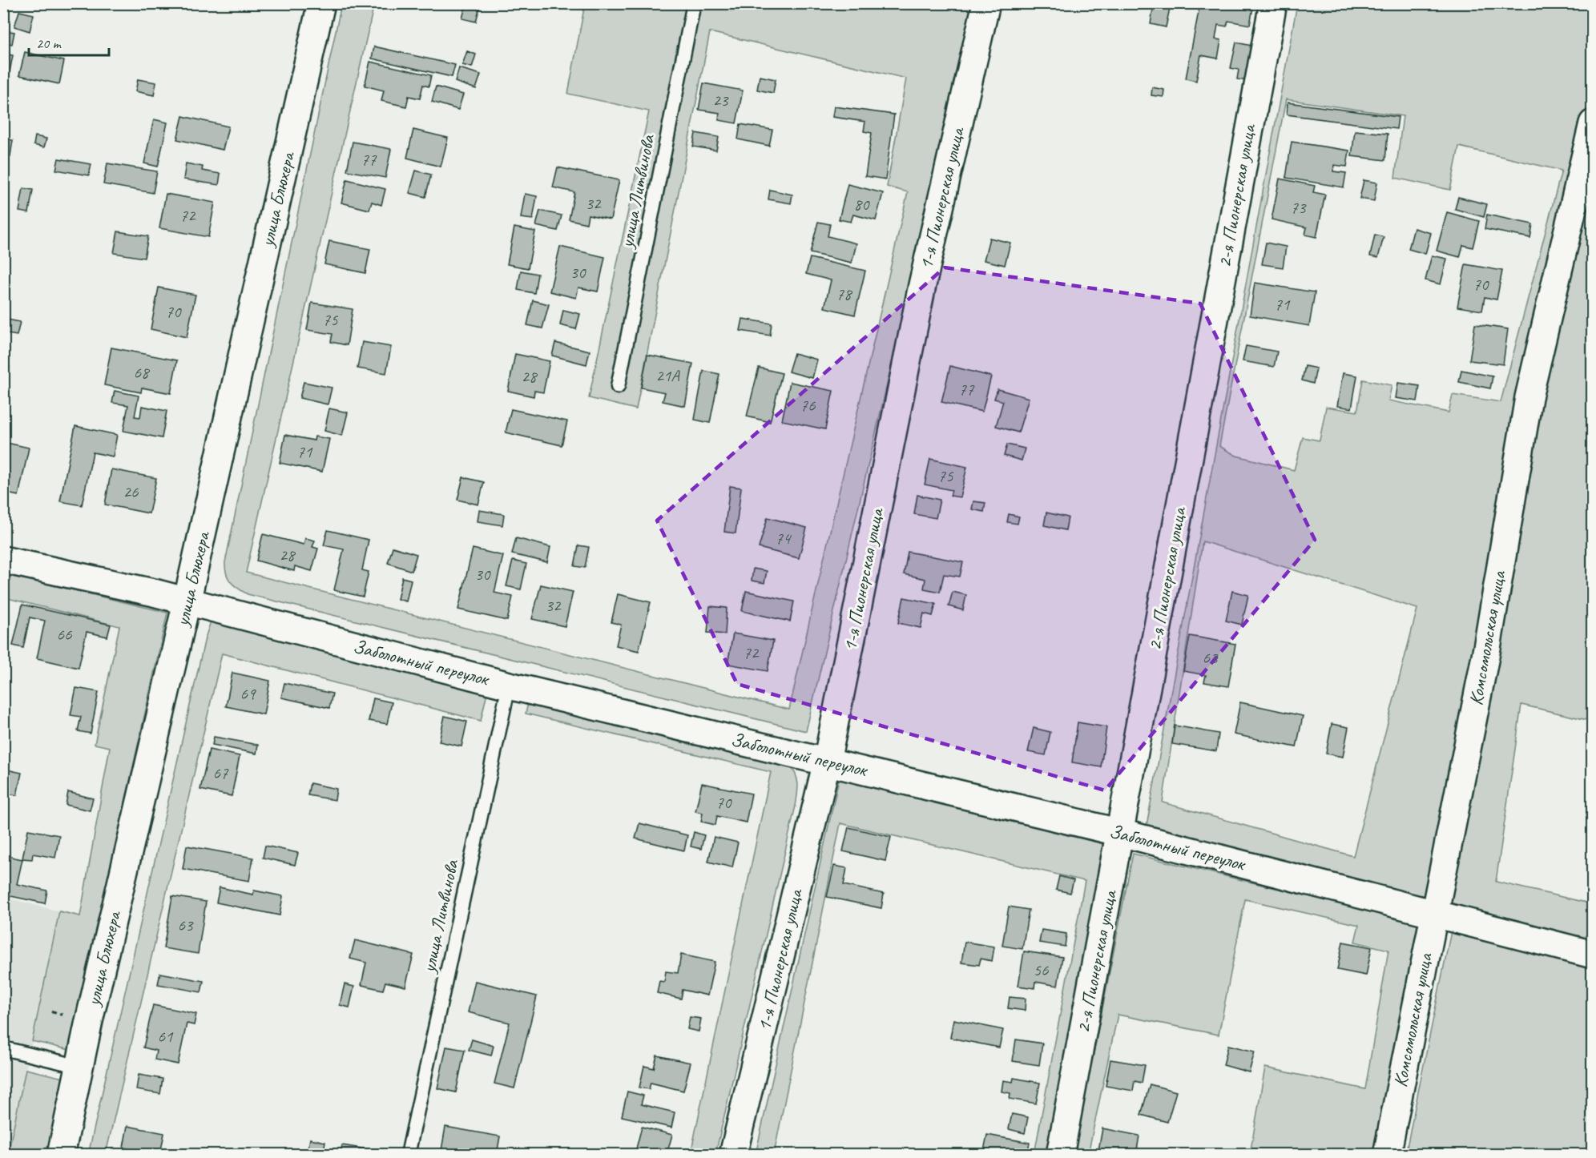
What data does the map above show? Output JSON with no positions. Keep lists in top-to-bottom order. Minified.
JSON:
{"streets":{"street":["2-я Пионерская улица","1-я Пионерская улица","улица Блюхера","Комсомольская улица","Заболотный переулок"],"lane":["улица Литвинова"]},"crossings":[["улица Литвинова","Заболотный переулок"],["2-я Пионерская улица","Заболотный переулок"],["1-я Пионерская улица","Заболотный переулок"],["улица Блюхера","Заболотный переулок"],["Комсомольская улица","Заболотный переулок"]],"house_numbers":["23","77","32","80","73","72","30","70","78","71","70","75","68","21А","28","77","76","71","75","26","74","28","30","32","66","72","63","69","67","70","63","56","61"],"scale_bar":"20 m"}
